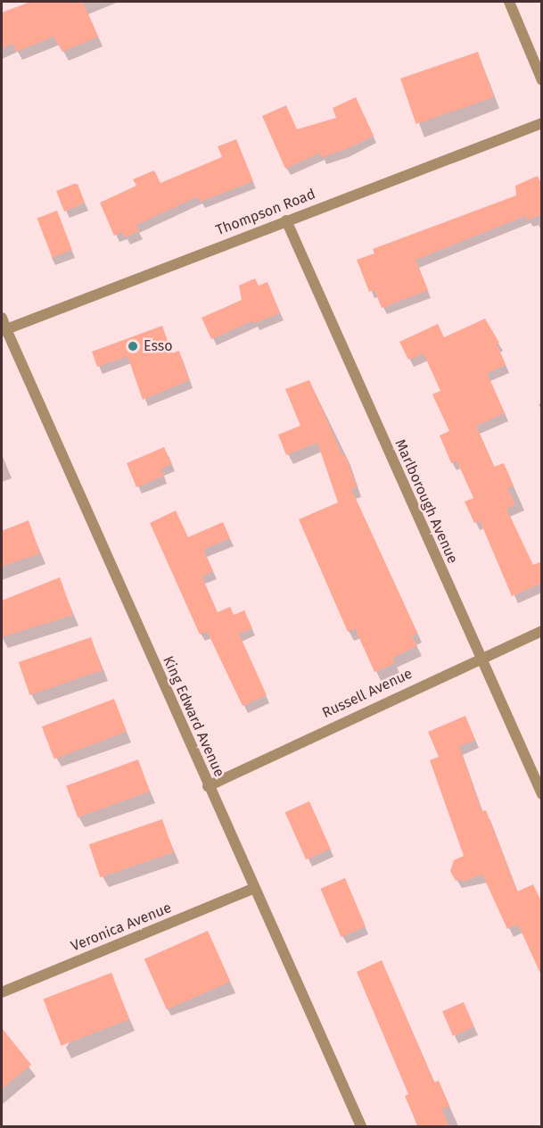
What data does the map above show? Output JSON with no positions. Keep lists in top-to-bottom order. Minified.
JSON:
{"streets":{"street":["Thompson Road","Marlborough Avenue","Russell Avenue","King Edward Avenue","Veronica Avenue"]},"crossings":[["Thompson Road","Marlborough Avenue"],["Thompson Road","King Edward Avenue"],["Marlborough Avenue","Russell Avenue"],["Russell Avenue","King Edward Avenue"],["King Edward Avenue","Veronica Avenue"]],"places":["Esso"]}
